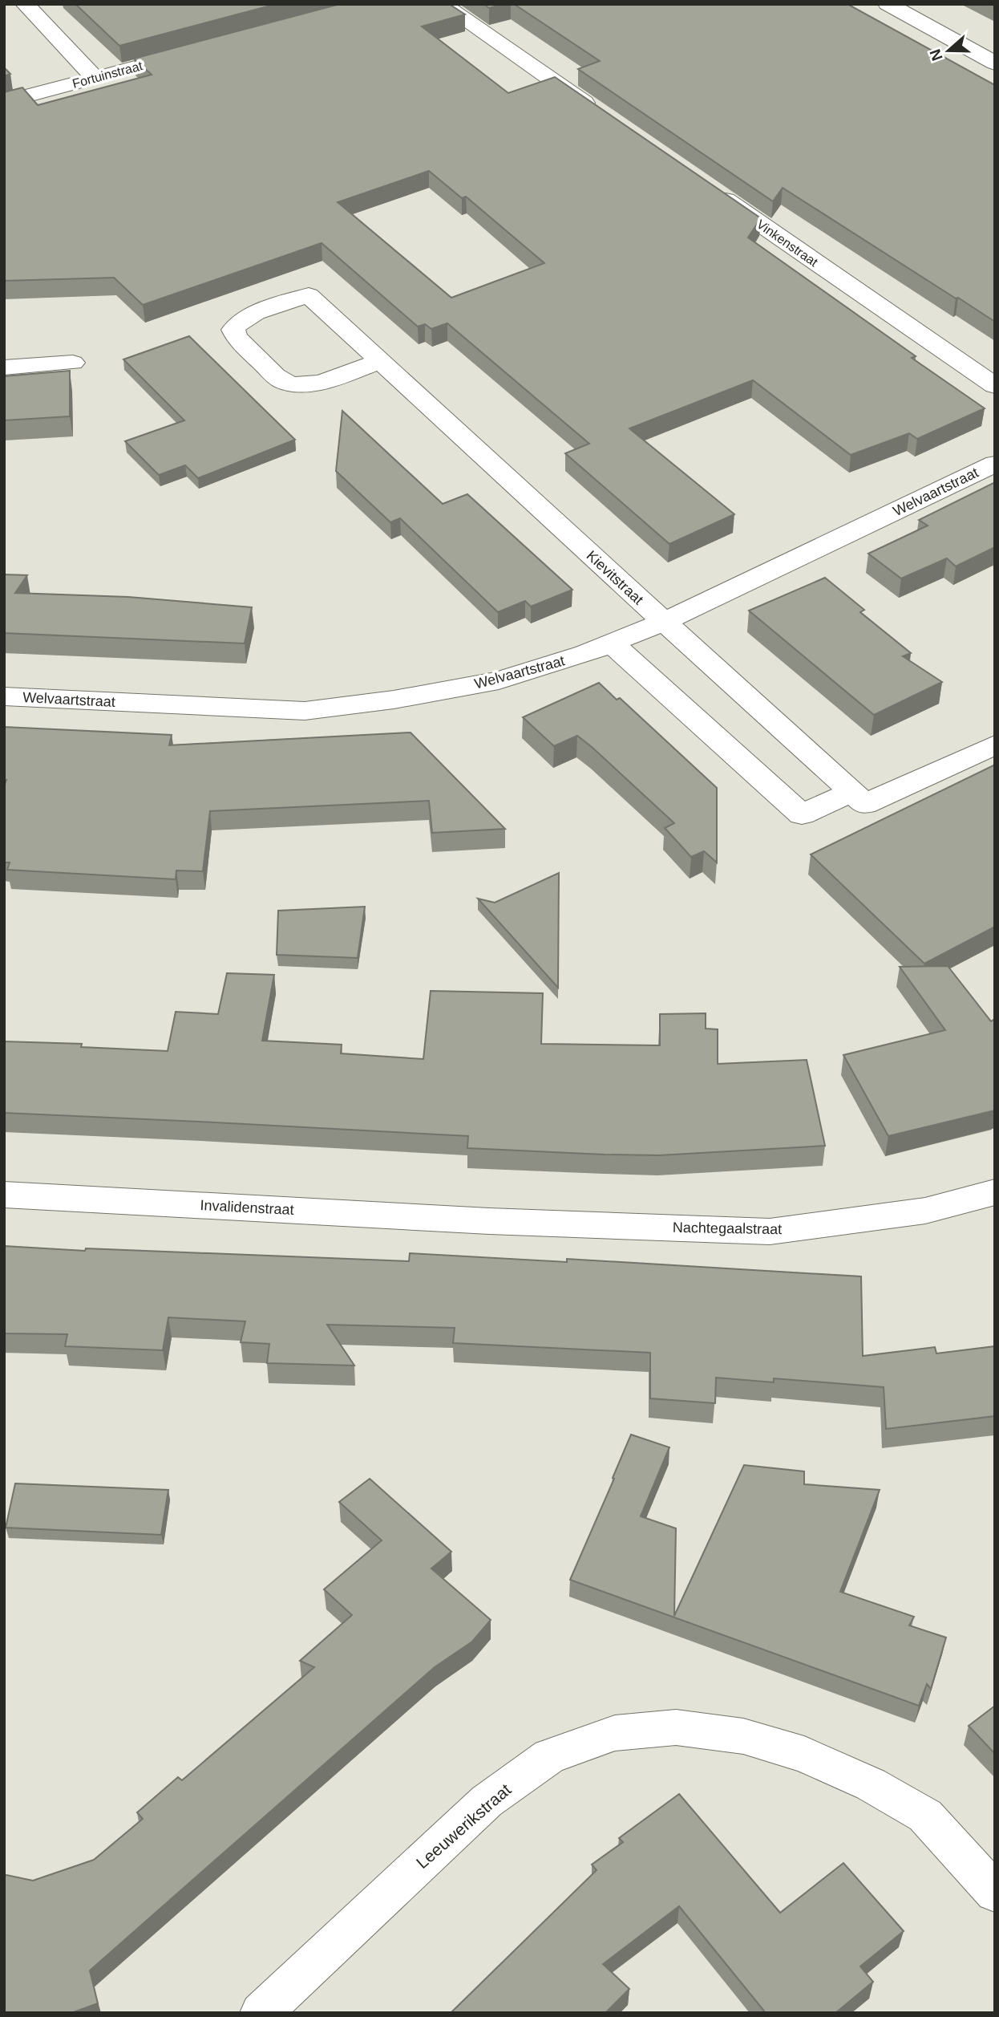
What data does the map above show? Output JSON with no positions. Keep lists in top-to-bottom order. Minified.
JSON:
{"streets":{"street":["Fortuinstraat","Vinkenstraat","Welvaartstraat","Kievitstraat","Invalidenstraat","Nachtegaalstraat","Leeuwerikstraat"]},"crossings":[["Welvaartstraat","Kievitstraat"],["Invalidenstraat","Nachtegaalstraat"]],"north":"left"}
